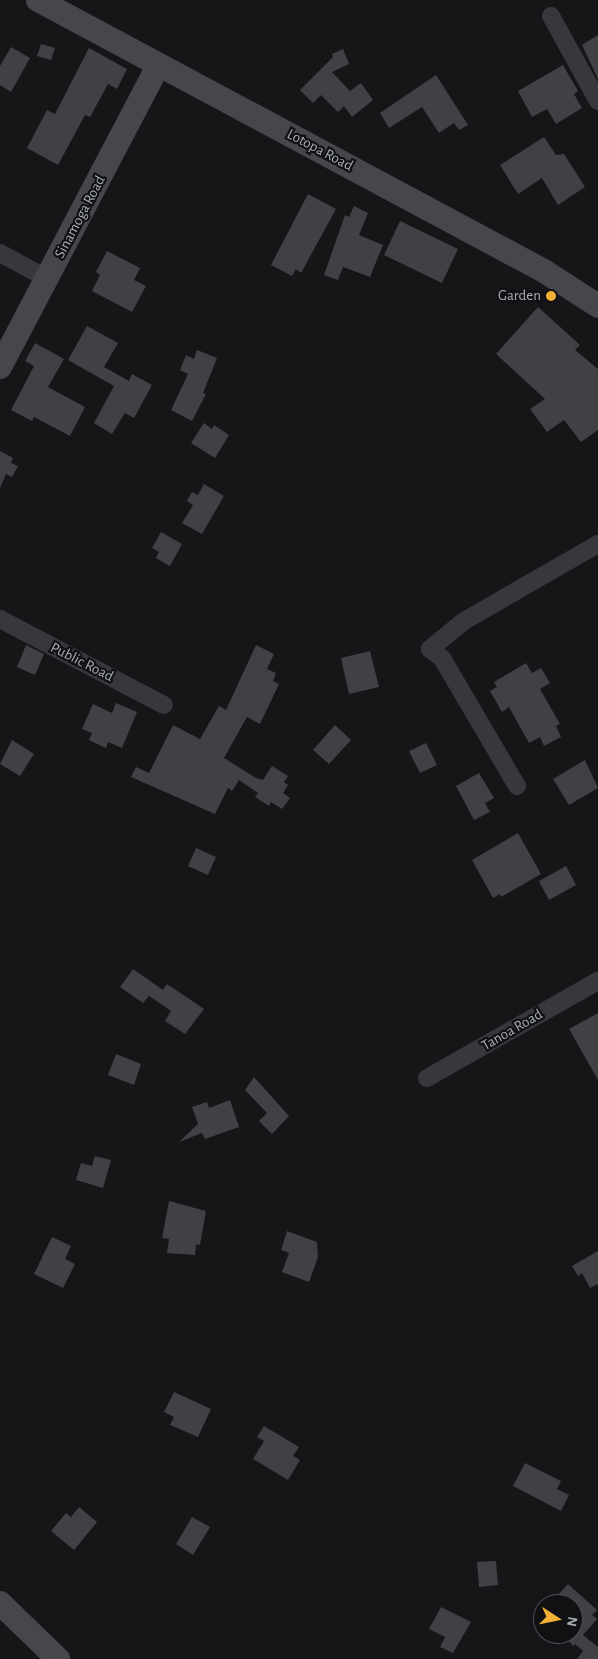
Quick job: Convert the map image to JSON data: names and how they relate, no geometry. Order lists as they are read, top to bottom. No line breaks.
{"streets":{"street":["Lotopa Road","Sinamoga Road","Public Road","Tanoa Road"]},"crossings":[["Lotopa Road","Sinamoga Road"]],"places":["Garden"],"north":"right"}
